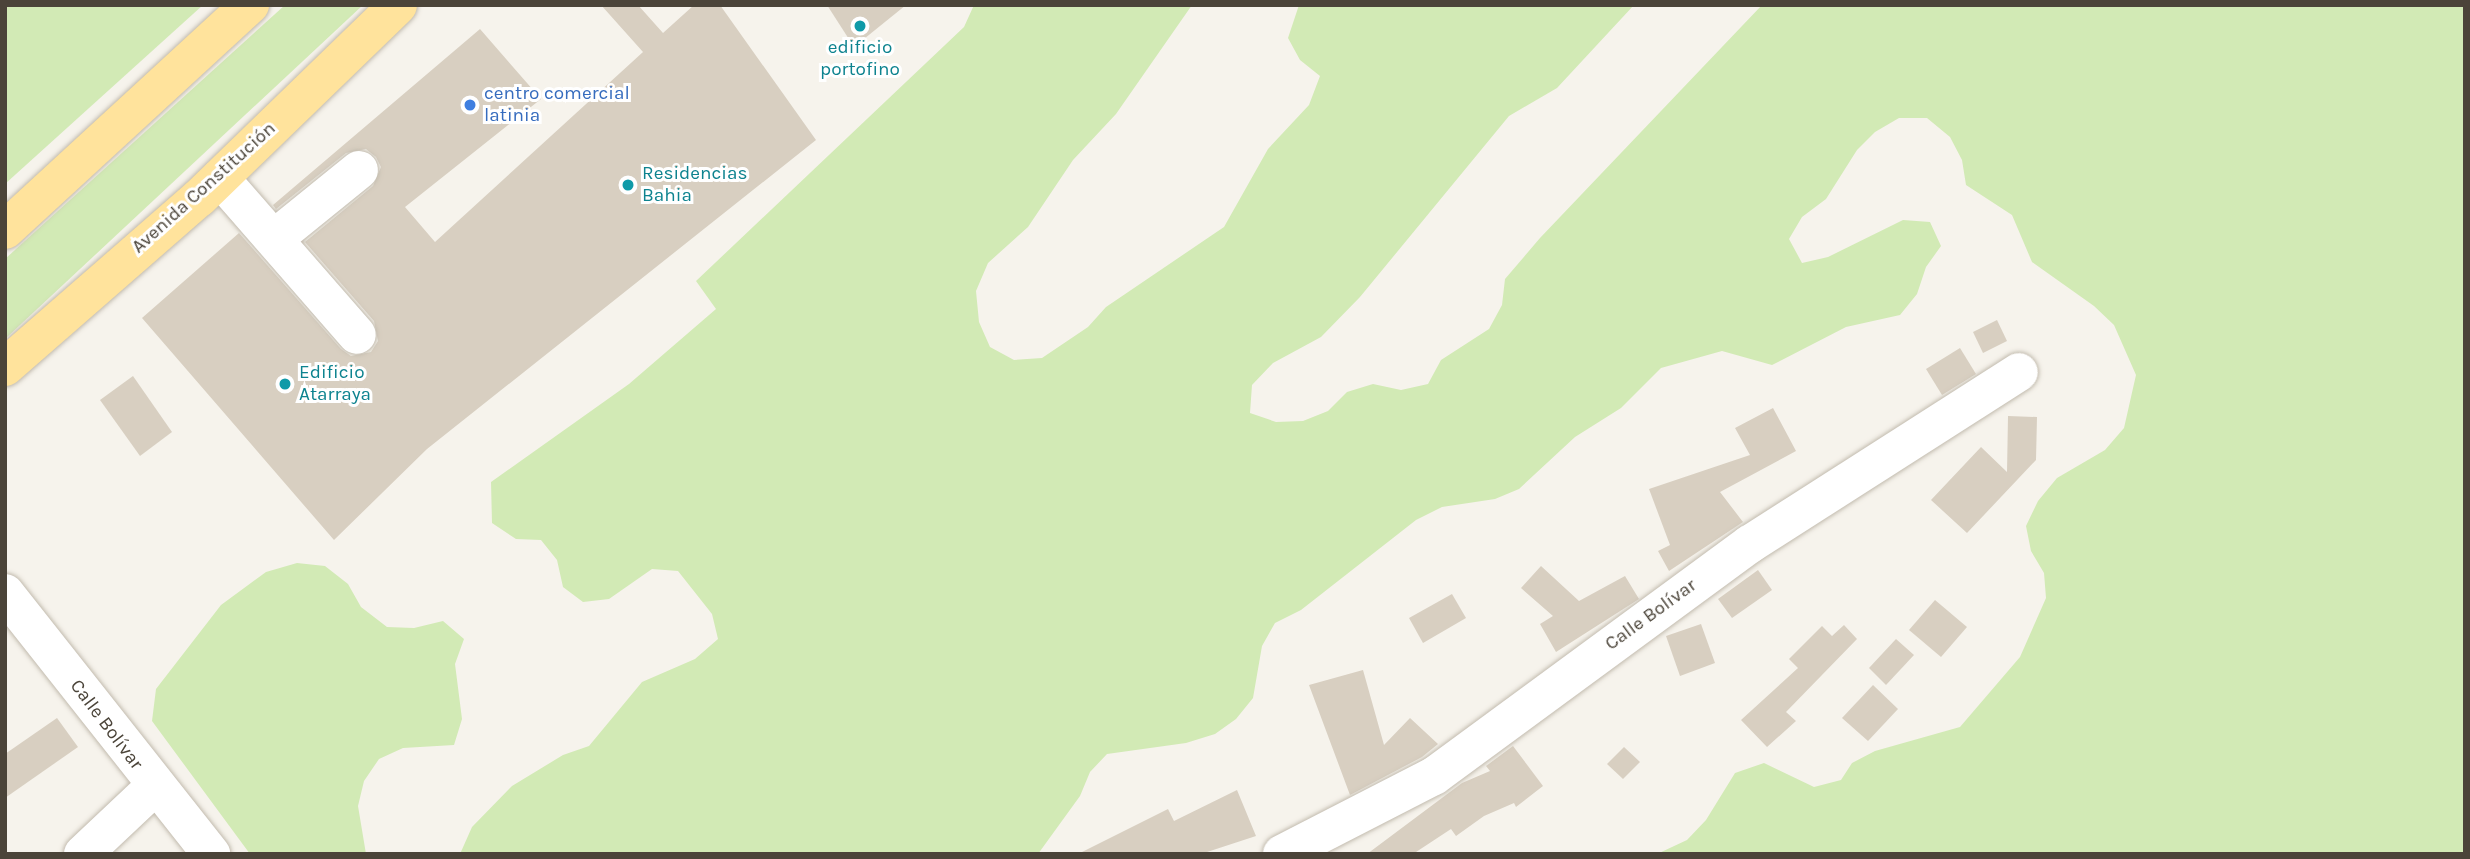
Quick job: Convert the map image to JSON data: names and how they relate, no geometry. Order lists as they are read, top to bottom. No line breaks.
{"streets":{"main road":["Avenida Constitución"],"street":["Calle Bolívar"]},"places":["edificio portofino","centro comercial latinia","Residencias Bahia","Edificio Atarraya"]}
